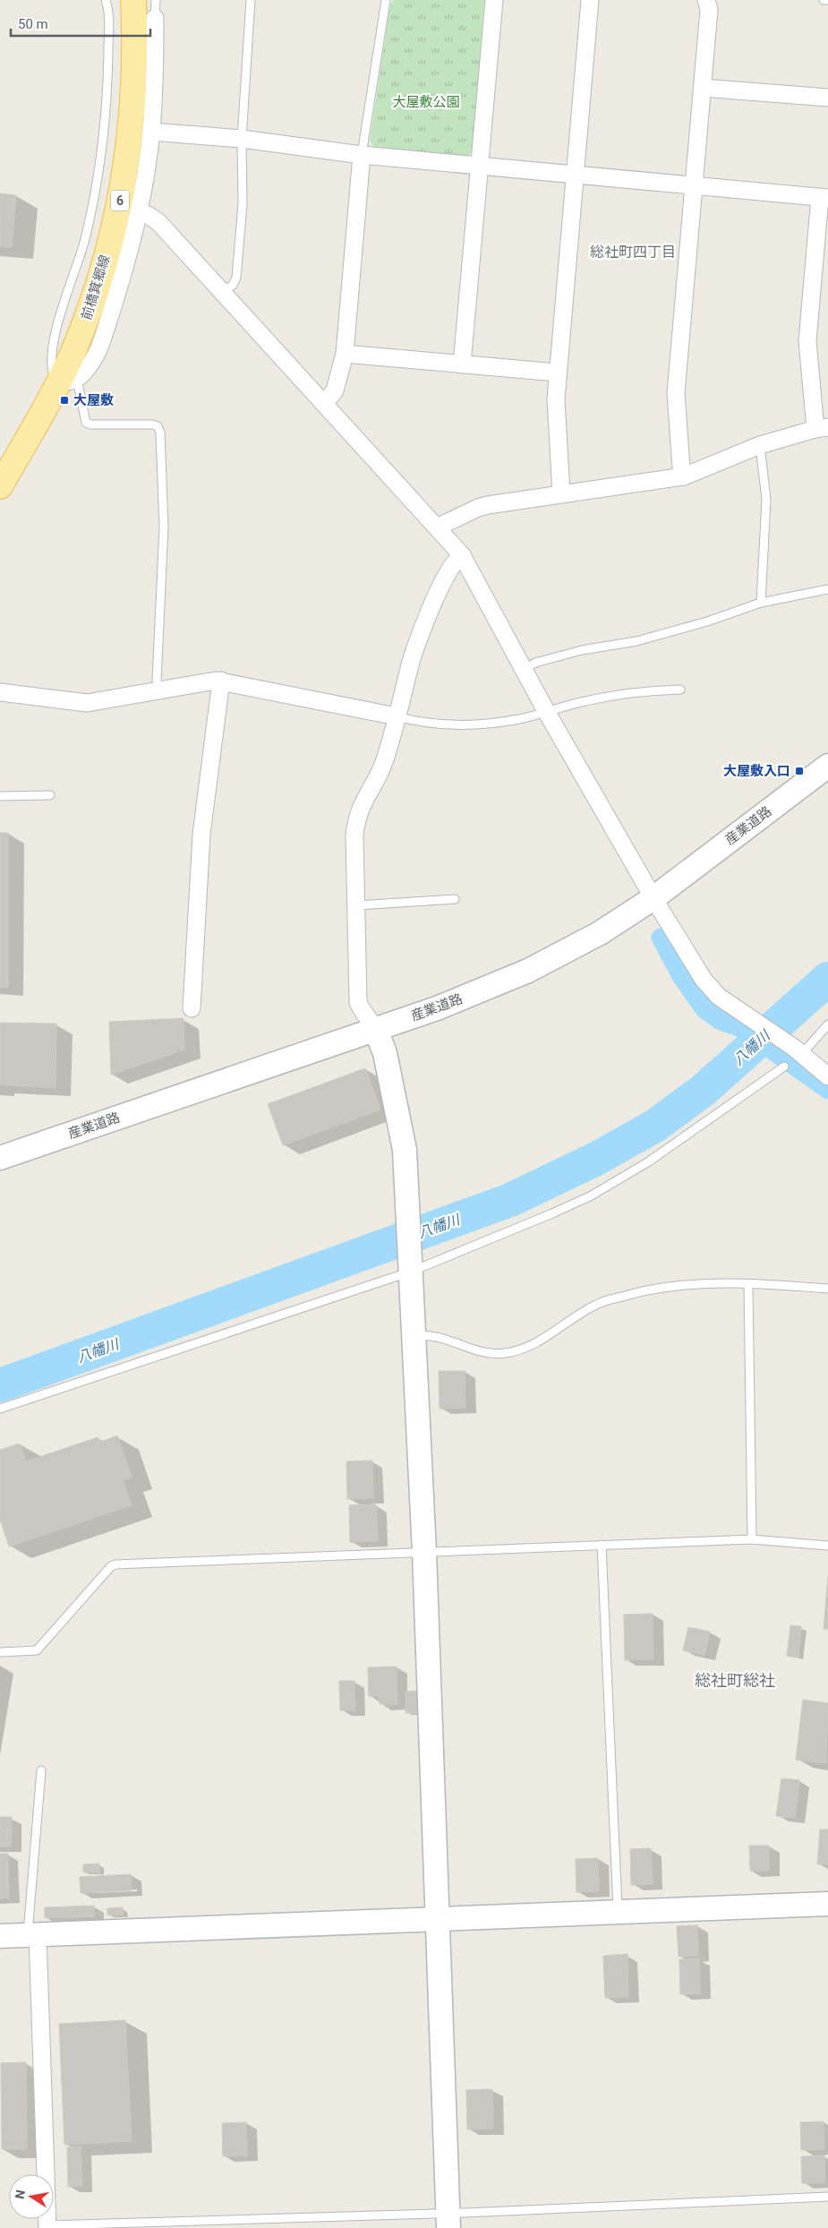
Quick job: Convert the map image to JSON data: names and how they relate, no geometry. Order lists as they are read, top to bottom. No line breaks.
{"streets":{"main road":["6","前橋箕郷線"],"street":["産業道路"]},"districts":["総社町四丁目","総社町総社"],"water":["八幡川"],"parks":["大屋敷公園"],"places":{"transit":["大屋敷","大屋敷入口"]},"scale_bar":"50 m","north":"left"}
